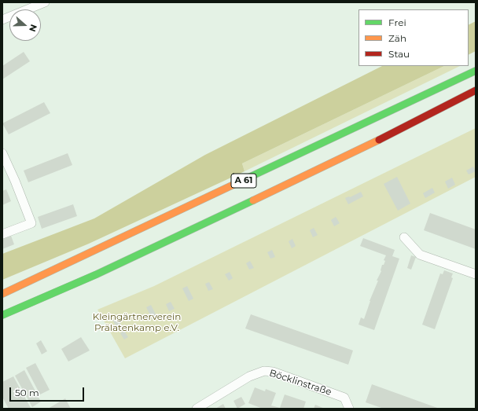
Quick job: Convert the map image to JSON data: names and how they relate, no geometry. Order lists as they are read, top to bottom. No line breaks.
{"streets":{"highway":["A 61"],"street":["Böcklinstraße"]},"parks":["Kleingärtnerverein Prälatenkamp e.V."],"legend":["Frei","Zäh","Stau"],"scale_bar":"50 m","north":"right"}
